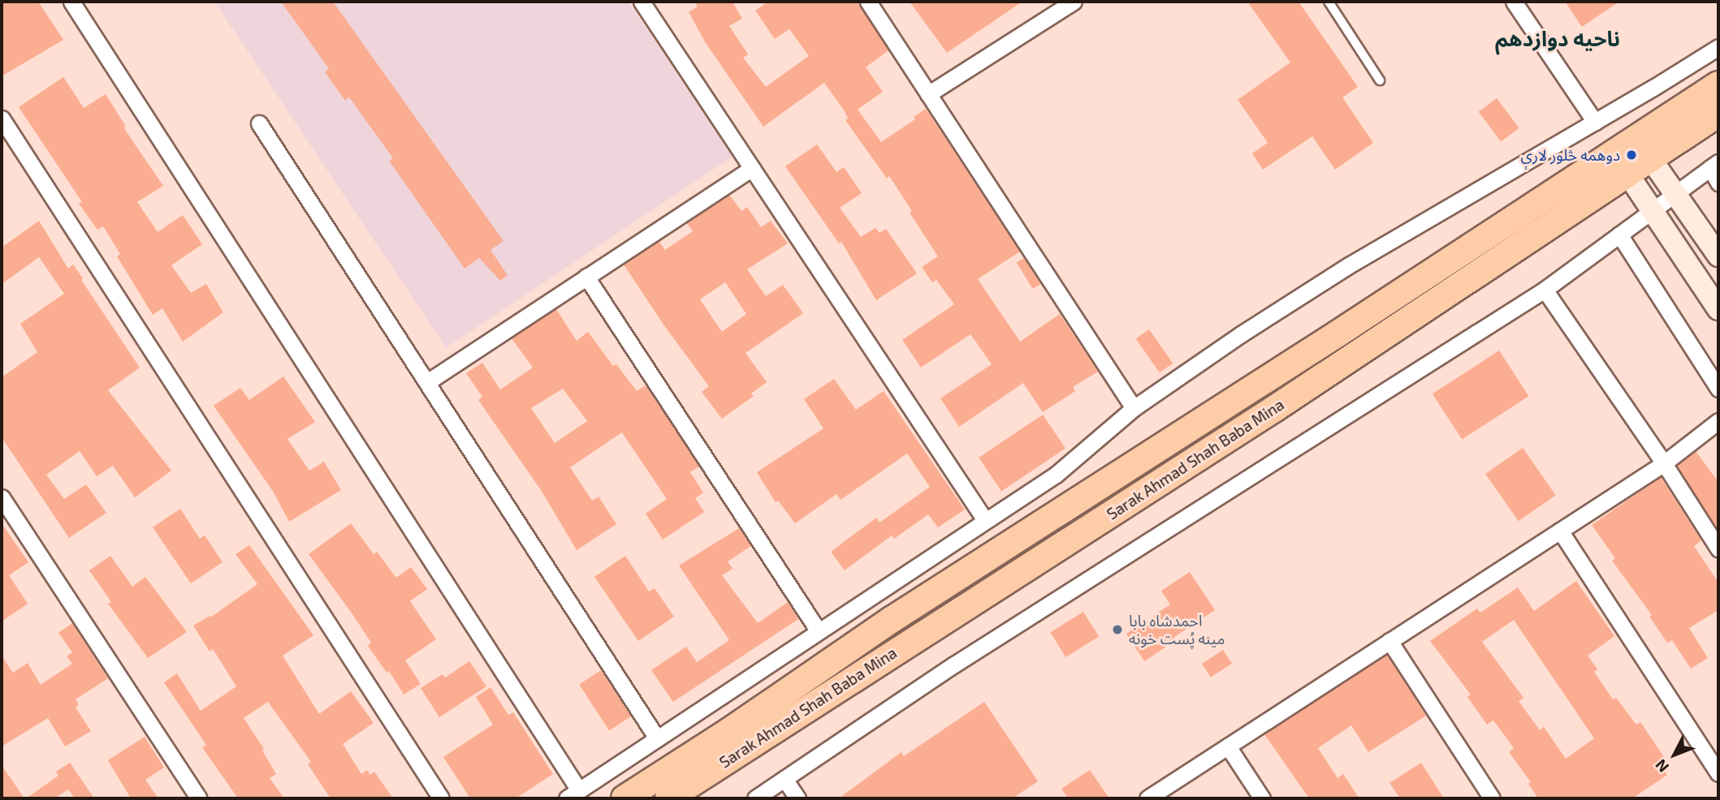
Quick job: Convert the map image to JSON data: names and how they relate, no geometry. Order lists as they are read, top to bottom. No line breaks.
{"streets":{"highway":["Sarak Ahmad Shah Baba Mina"]},"districts":["ناحیه دوازدهم"],"places":["دوهمه څلور لارې","احمدشاه بابا مینه پُست خونه"],"north":"bottom left"}
